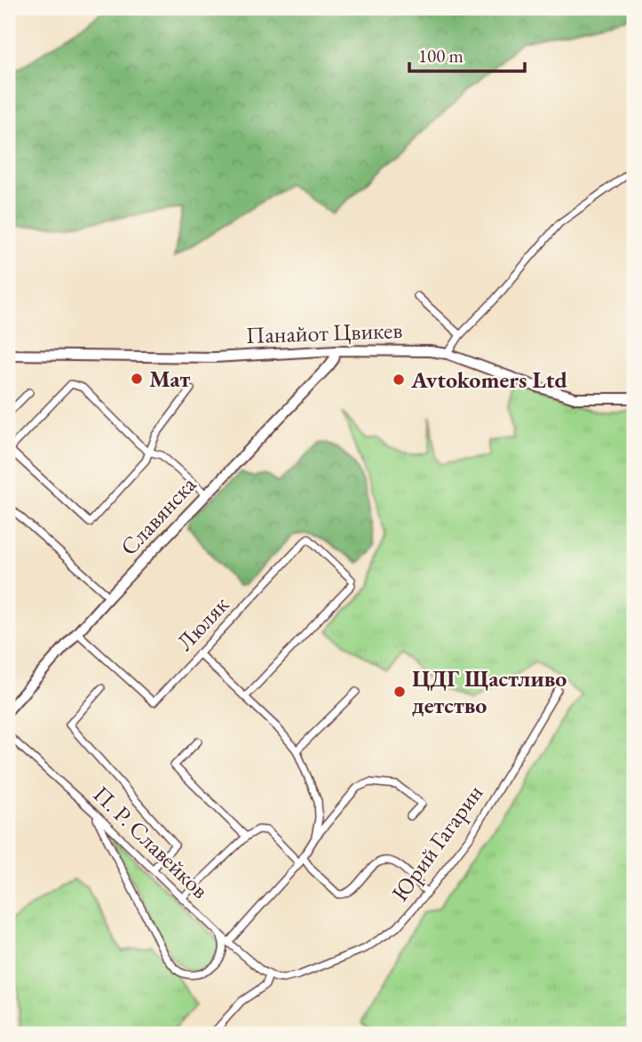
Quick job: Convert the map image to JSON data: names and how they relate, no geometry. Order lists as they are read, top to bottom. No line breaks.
{"streets":{"street":["Панайот Цвикев","Славянска","Люляк","П. Р. Славейков","Юрий Гагарин"]},"crossings":[["Панайот Цвикев","Славянска"],["Славянска","Люляк"],["П. Р. Славейков","Юрий Гагарин"]],"places":["Мат","Avtokomers Ltd","ЦДГ Щастливо детство"],"scale_bar":"100 m"}
